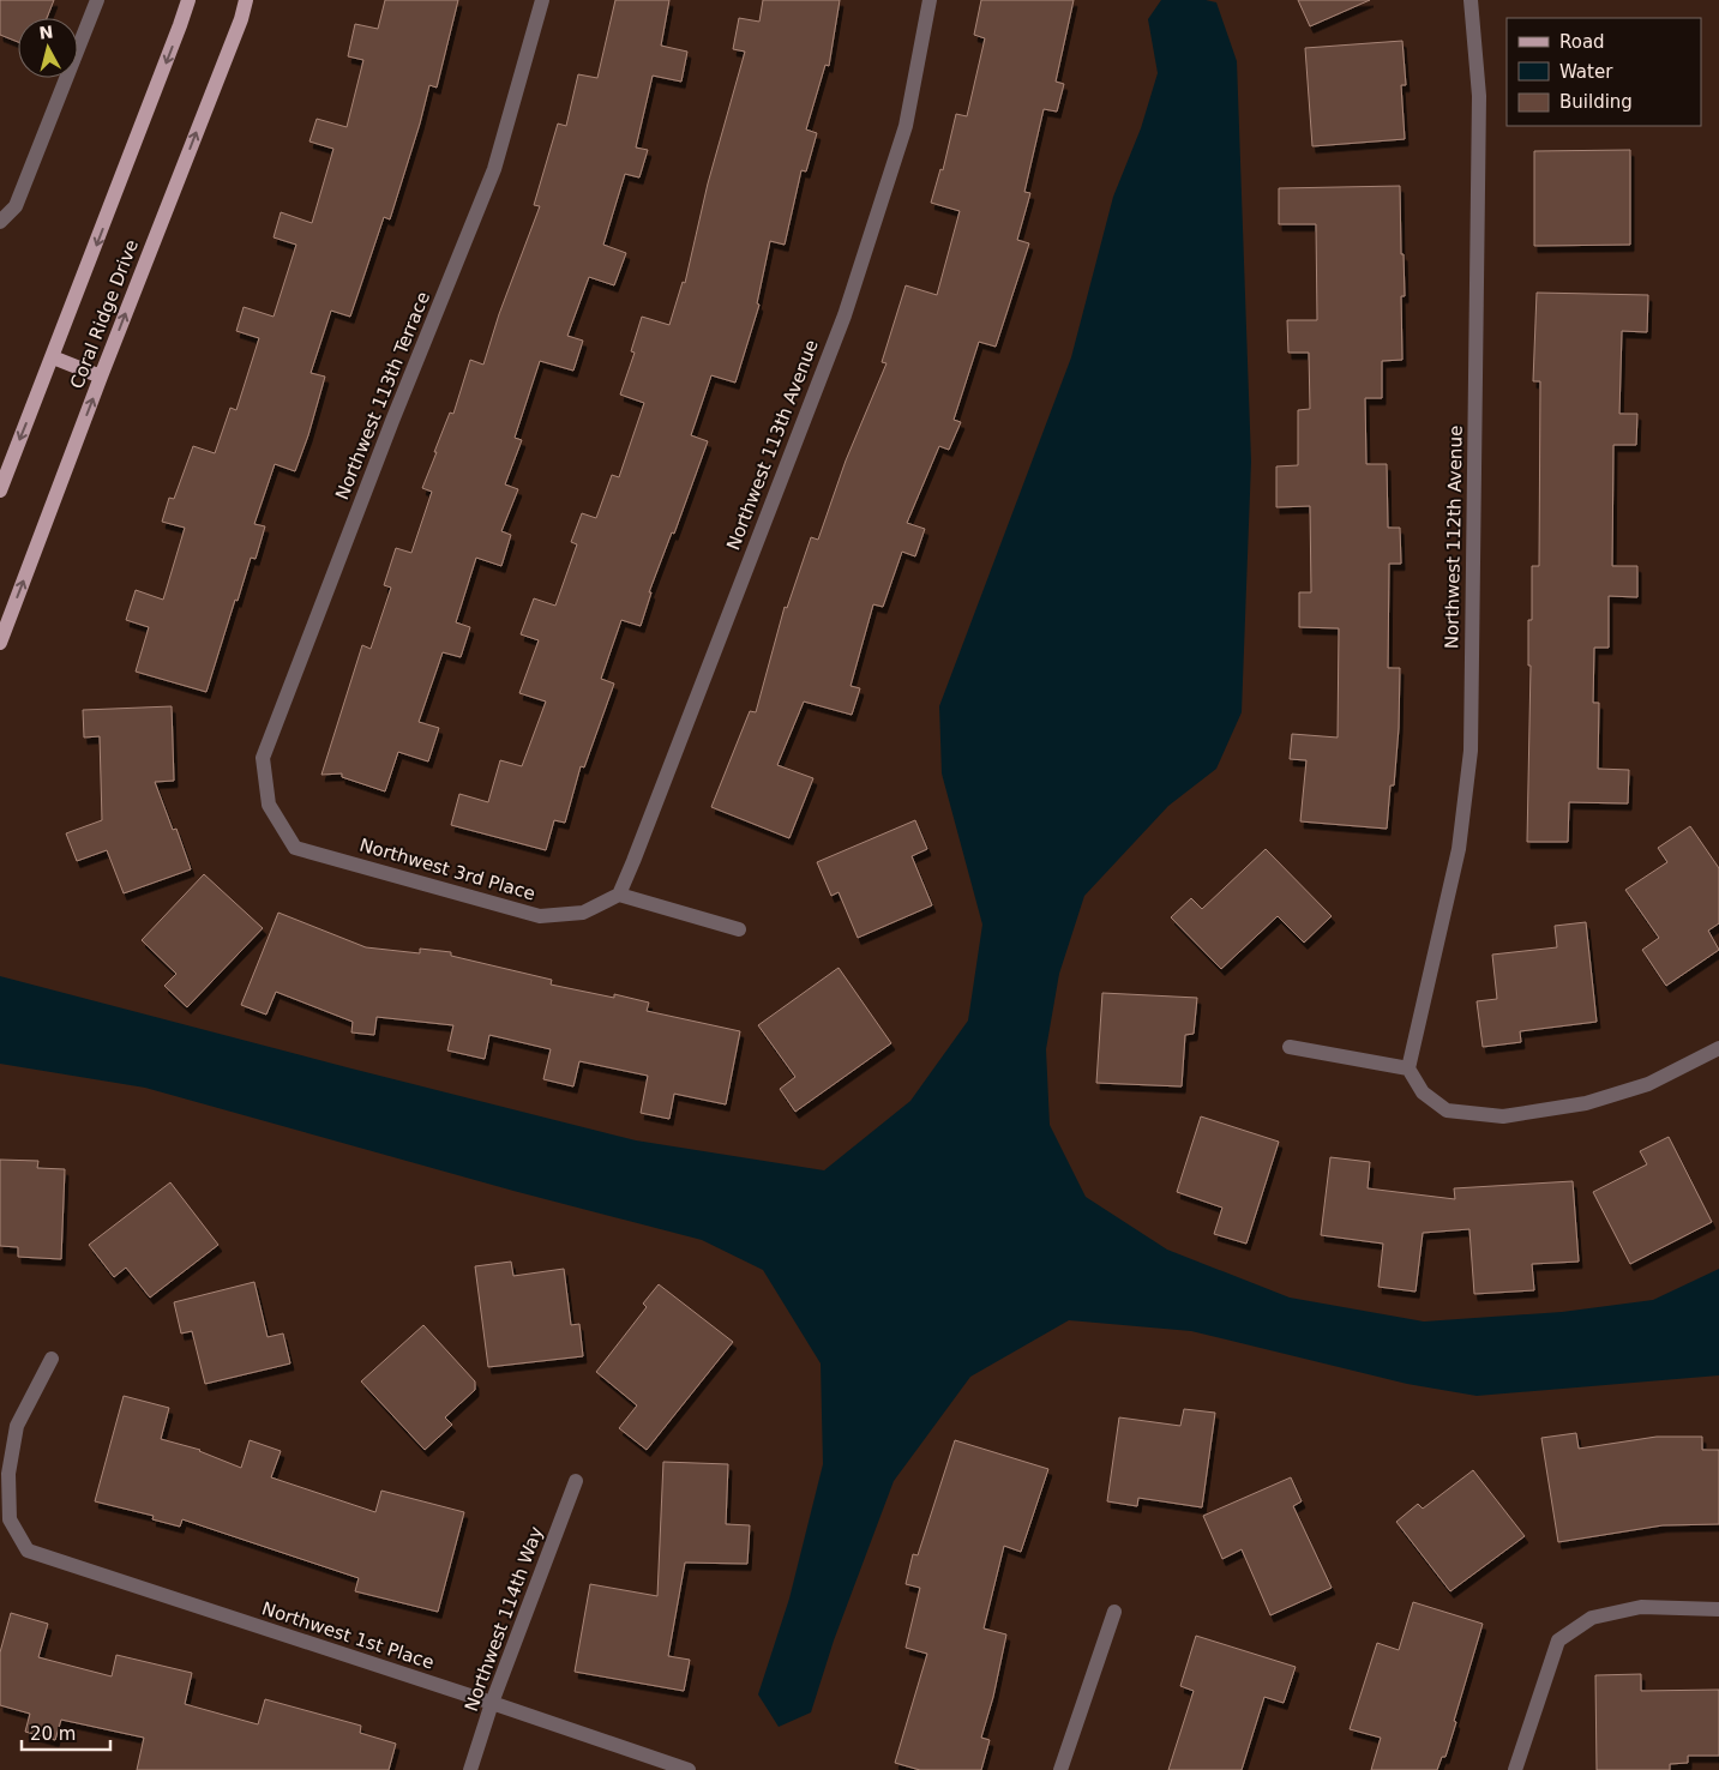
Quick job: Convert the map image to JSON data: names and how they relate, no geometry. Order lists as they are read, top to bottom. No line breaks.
{"streets":{"main road":["Coral Ridge Drive"],"street":["Northwest 113th Terrace","Northwest 113th Avenue","Northwest 112th Avenue","Northwest 3rd Place","Northwest 114th Way","Northwest 1st Place"]},"crossings":[["Northwest 113th Terrace","Northwest 3rd Place"],["Northwest 113th Avenue","Northwest 3rd Place"],["Northwest 114th Way","Northwest 1st Place"]],"legend":["Road","Water","Building"],"scale_bar":"20 m","north":"top"}
